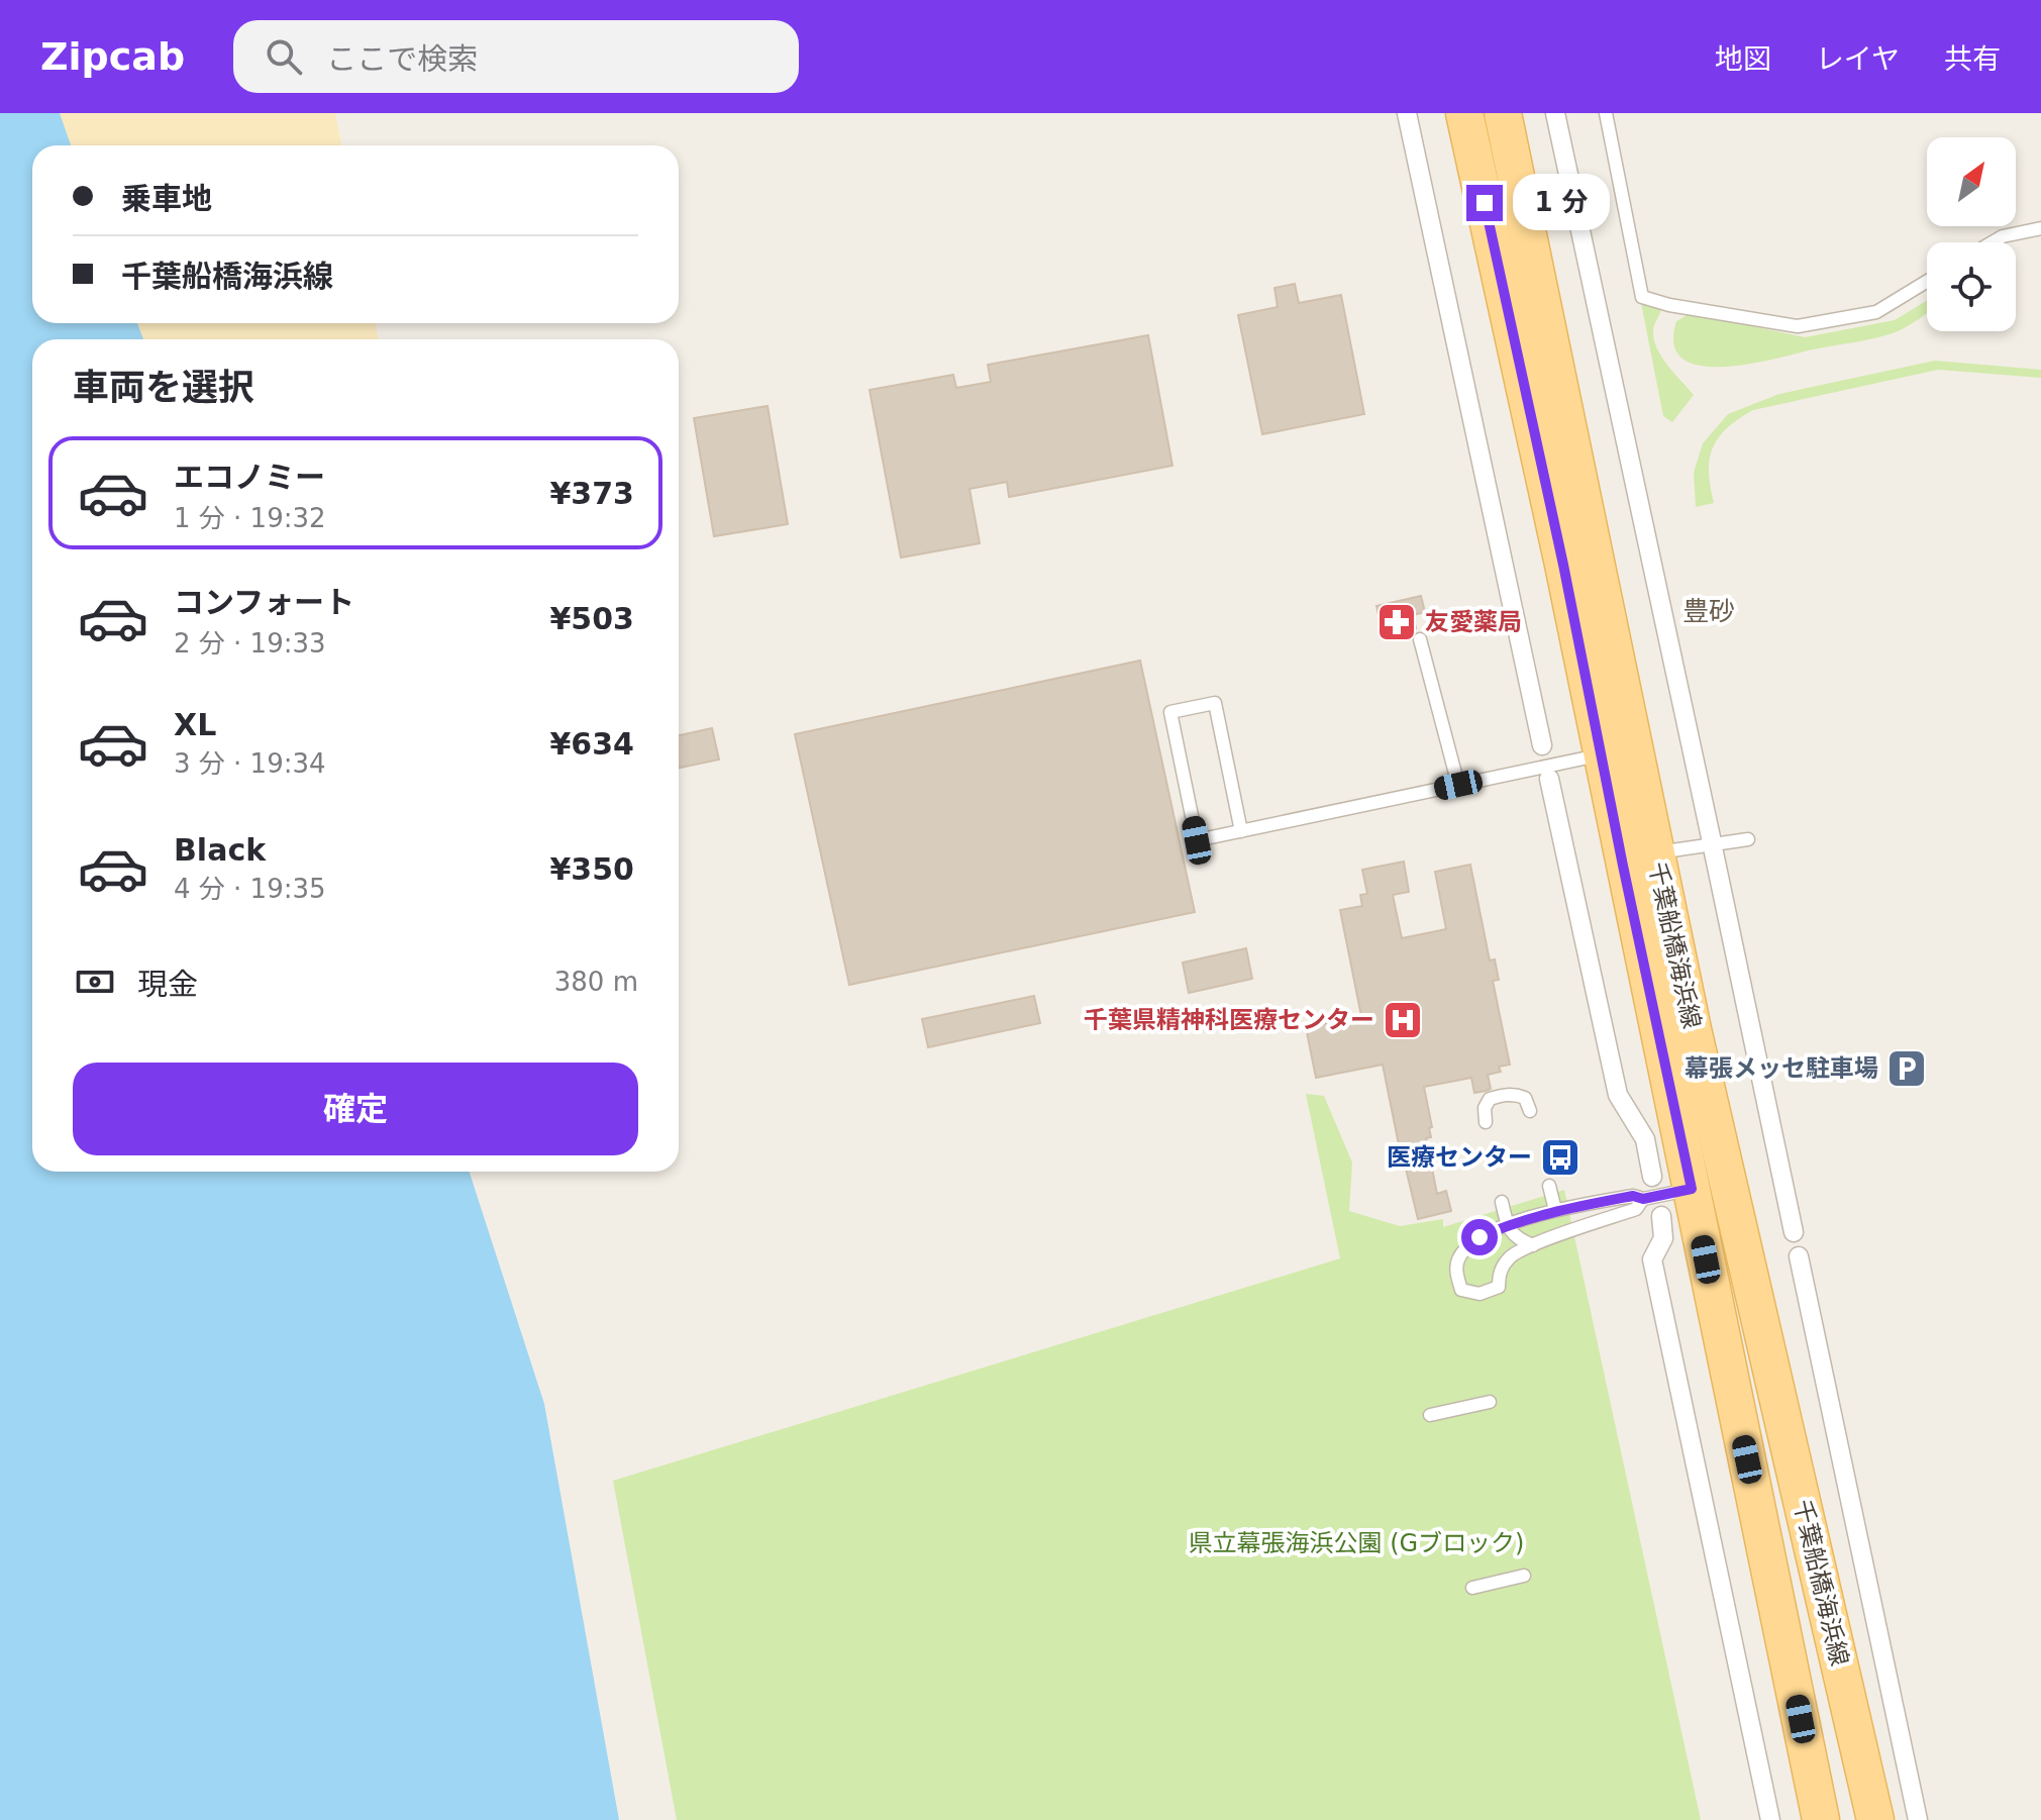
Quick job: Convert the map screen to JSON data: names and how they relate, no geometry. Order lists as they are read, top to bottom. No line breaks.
{"streets":{"main road":["千葉船橋海浜線"]},"districts":["豊砂"],"parks":["県立幕張海浜公園 (Gブロック)"],"places":{"pharmacy":["友愛薬局"],"hospital":["千葉県精神科医療センター"],"parking":["幕張メッセ駐車場"],"bus stop":["医療センター"]},"north":"top right","page":{"header":"Zipcab","search":"ここで検索","nav":["地図","レイヤ","共有"],"banner":["乗車地","千葉船橋海浜線"],"bubble":"1 分","heading":"車両を選択","list":[{"name":"エコノミー","note":"1 分 · 19:32","value":"¥373"},{"name":"コンフォート","note":"2 分 · 19:33","value":"¥503"},{"name":"XL","note":"3 分 · 19:34","value":"¥634"},{"name":"Black","note":"4 分 · 19:35","value":"¥350"}],"pay":["現金","380 m"],"buttons":"確定"}}
